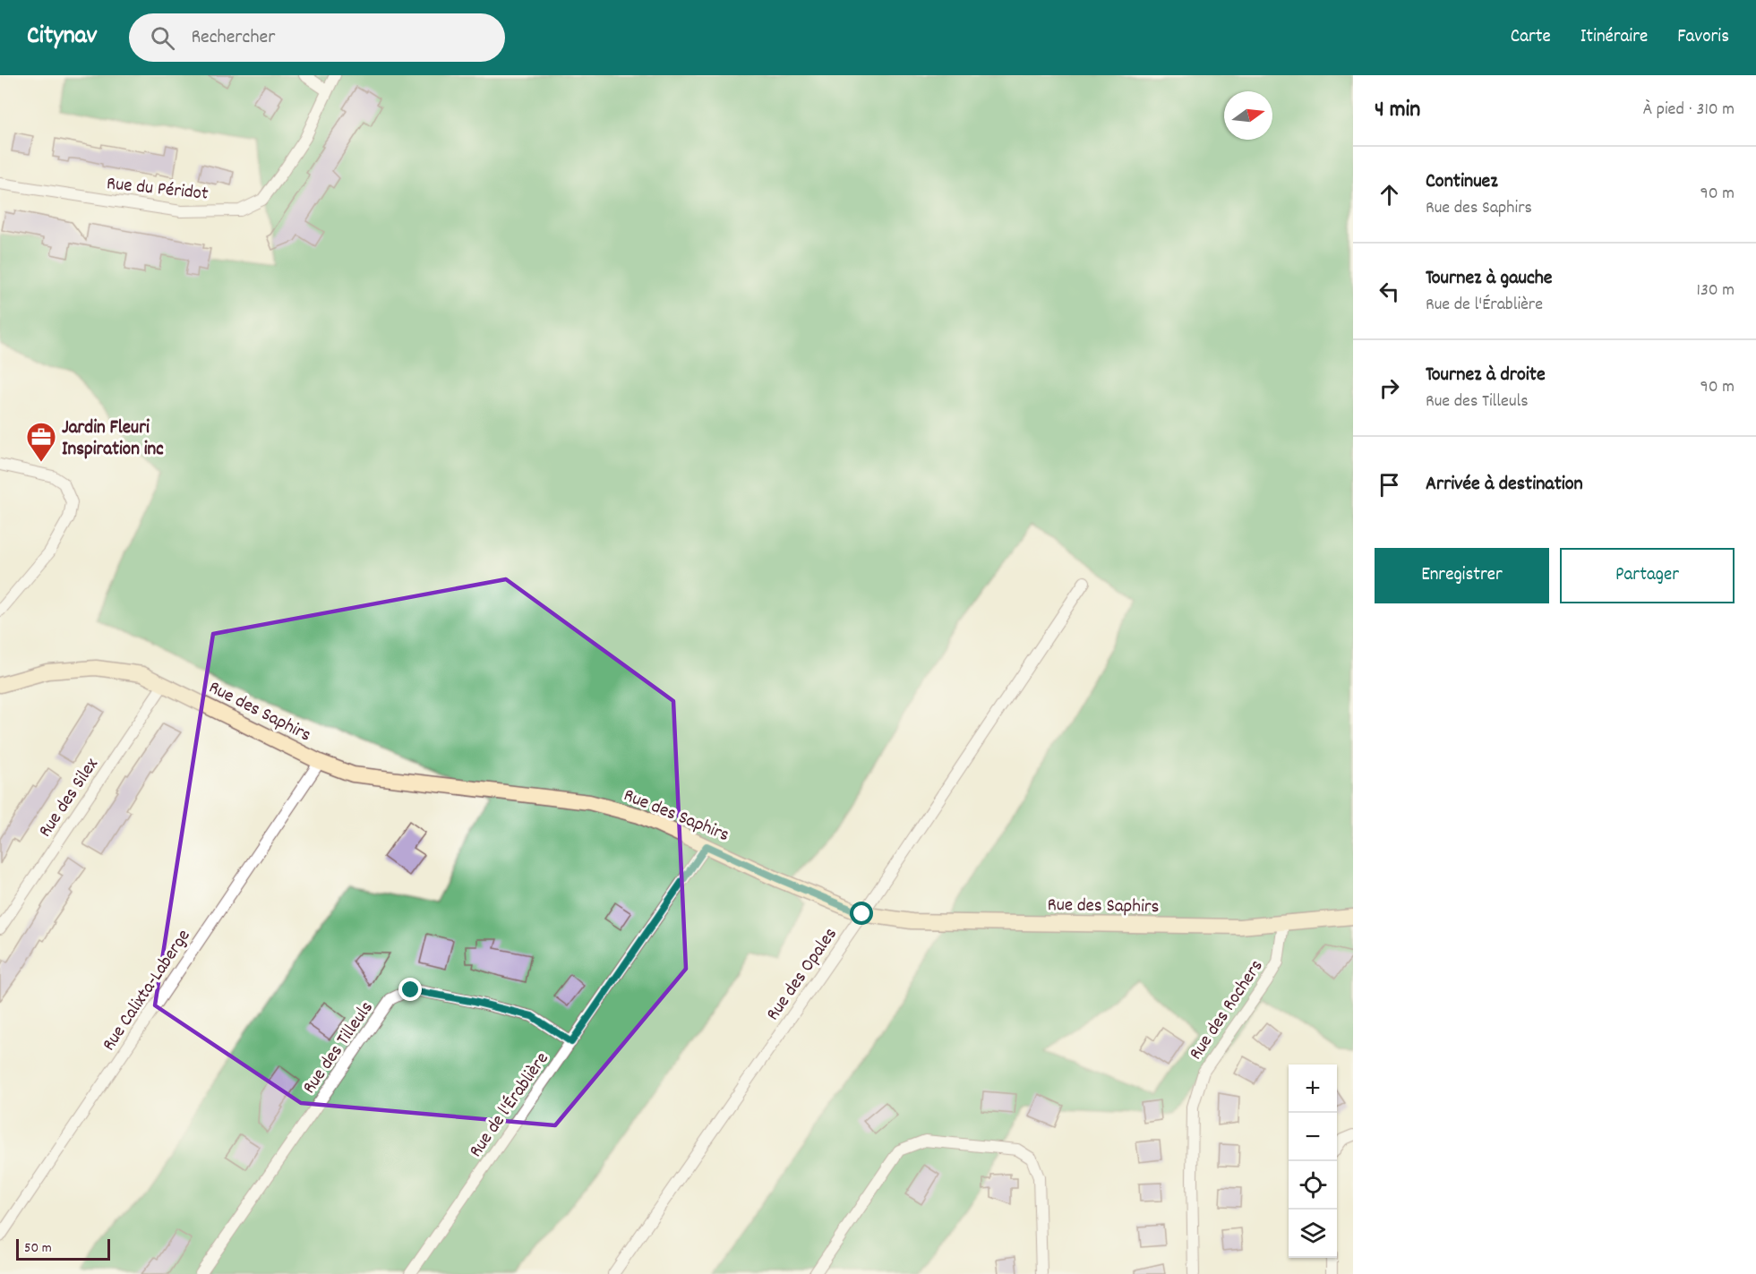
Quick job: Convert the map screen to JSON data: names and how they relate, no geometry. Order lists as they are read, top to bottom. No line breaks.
{"streets":{"street":["Rue du Péridot","Rue des Saphirs","Rue des Silex","Rue des Opales","Rue Calixta-Laberge","Rue des Rochers","Rue des Tilleuls","Rue de l'Érablière"]},"crossings":[["Rue des Saphirs","Rue des Silex"],["Rue des Saphirs","Rue des Opales"],["Rue des Saphirs","Rue Calixta-Laberge"],["Rue des Saphirs","Rue des Rochers"],["Rue des Saphirs","Rue de l'Érablière"],["Rue des Tilleuls","Rue de l'Érablière"]],"places":{"office":["Jardin Fleuri Inspiration inc"]},"scale_bar":"50 m","north":"right","page":{"header":"Citynav","search":"Rechercher","nav":["Carte","Itinéraire","Favoris"],"heading":["4 min","À pied · 310 m"],"list":[["Continuez","Rue des Saphirs","90 m"],["Tournez à gauche","Rue de l'Érablière","130 m"],["Tournez à droite","Rue des Tilleuls","90 m"],"Arrivée à destination"],"buttons":["Enregistrer","Partager"],"map_buttons":["+","−"],"scale":"50 m"}}
